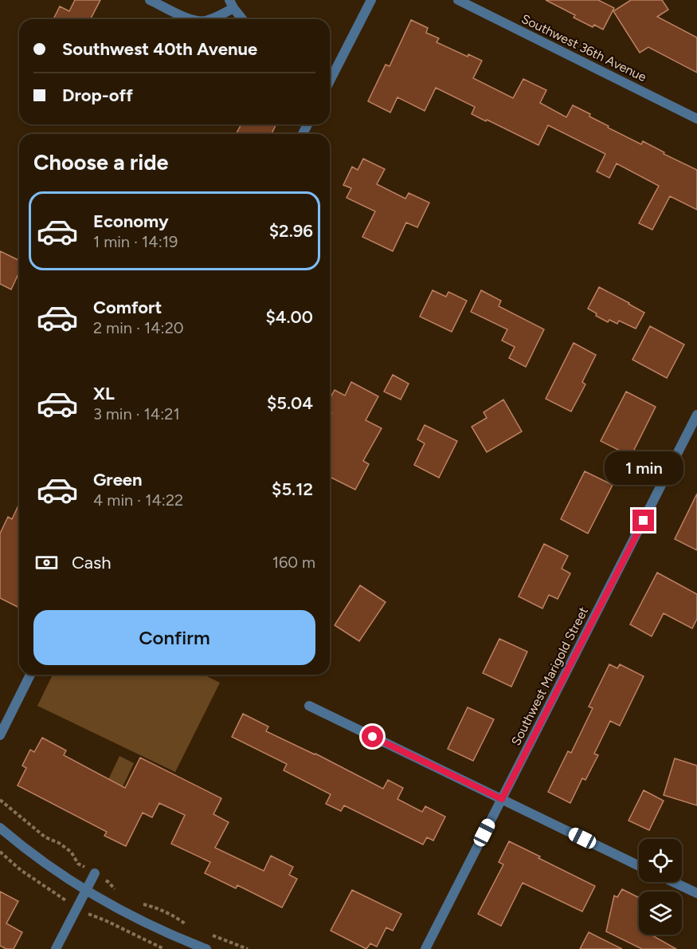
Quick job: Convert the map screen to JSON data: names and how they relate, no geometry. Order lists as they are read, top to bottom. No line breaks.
{"streets":{"street":["Southwest 36th Avenue","Southwest Marigold Street"]},"page":{"banner":["Southwest 40th Avenue","Drop-off"],"heading":"Choose a ride","list":[{"name":"Economy","note":"1 min · 14:19","value":"$2.96"},{"name":"Comfort","note":"2 min · 14:20","value":"$4.00"},{"name":"XL","note":"3 min · 14:21","value":"$5.04"},{"name":"Green","note":"4 min · 14:22","value":"$5.12"}],"bubble":"1 min","pay":["Cash","160 m"],"buttons":"Confirm"}}
